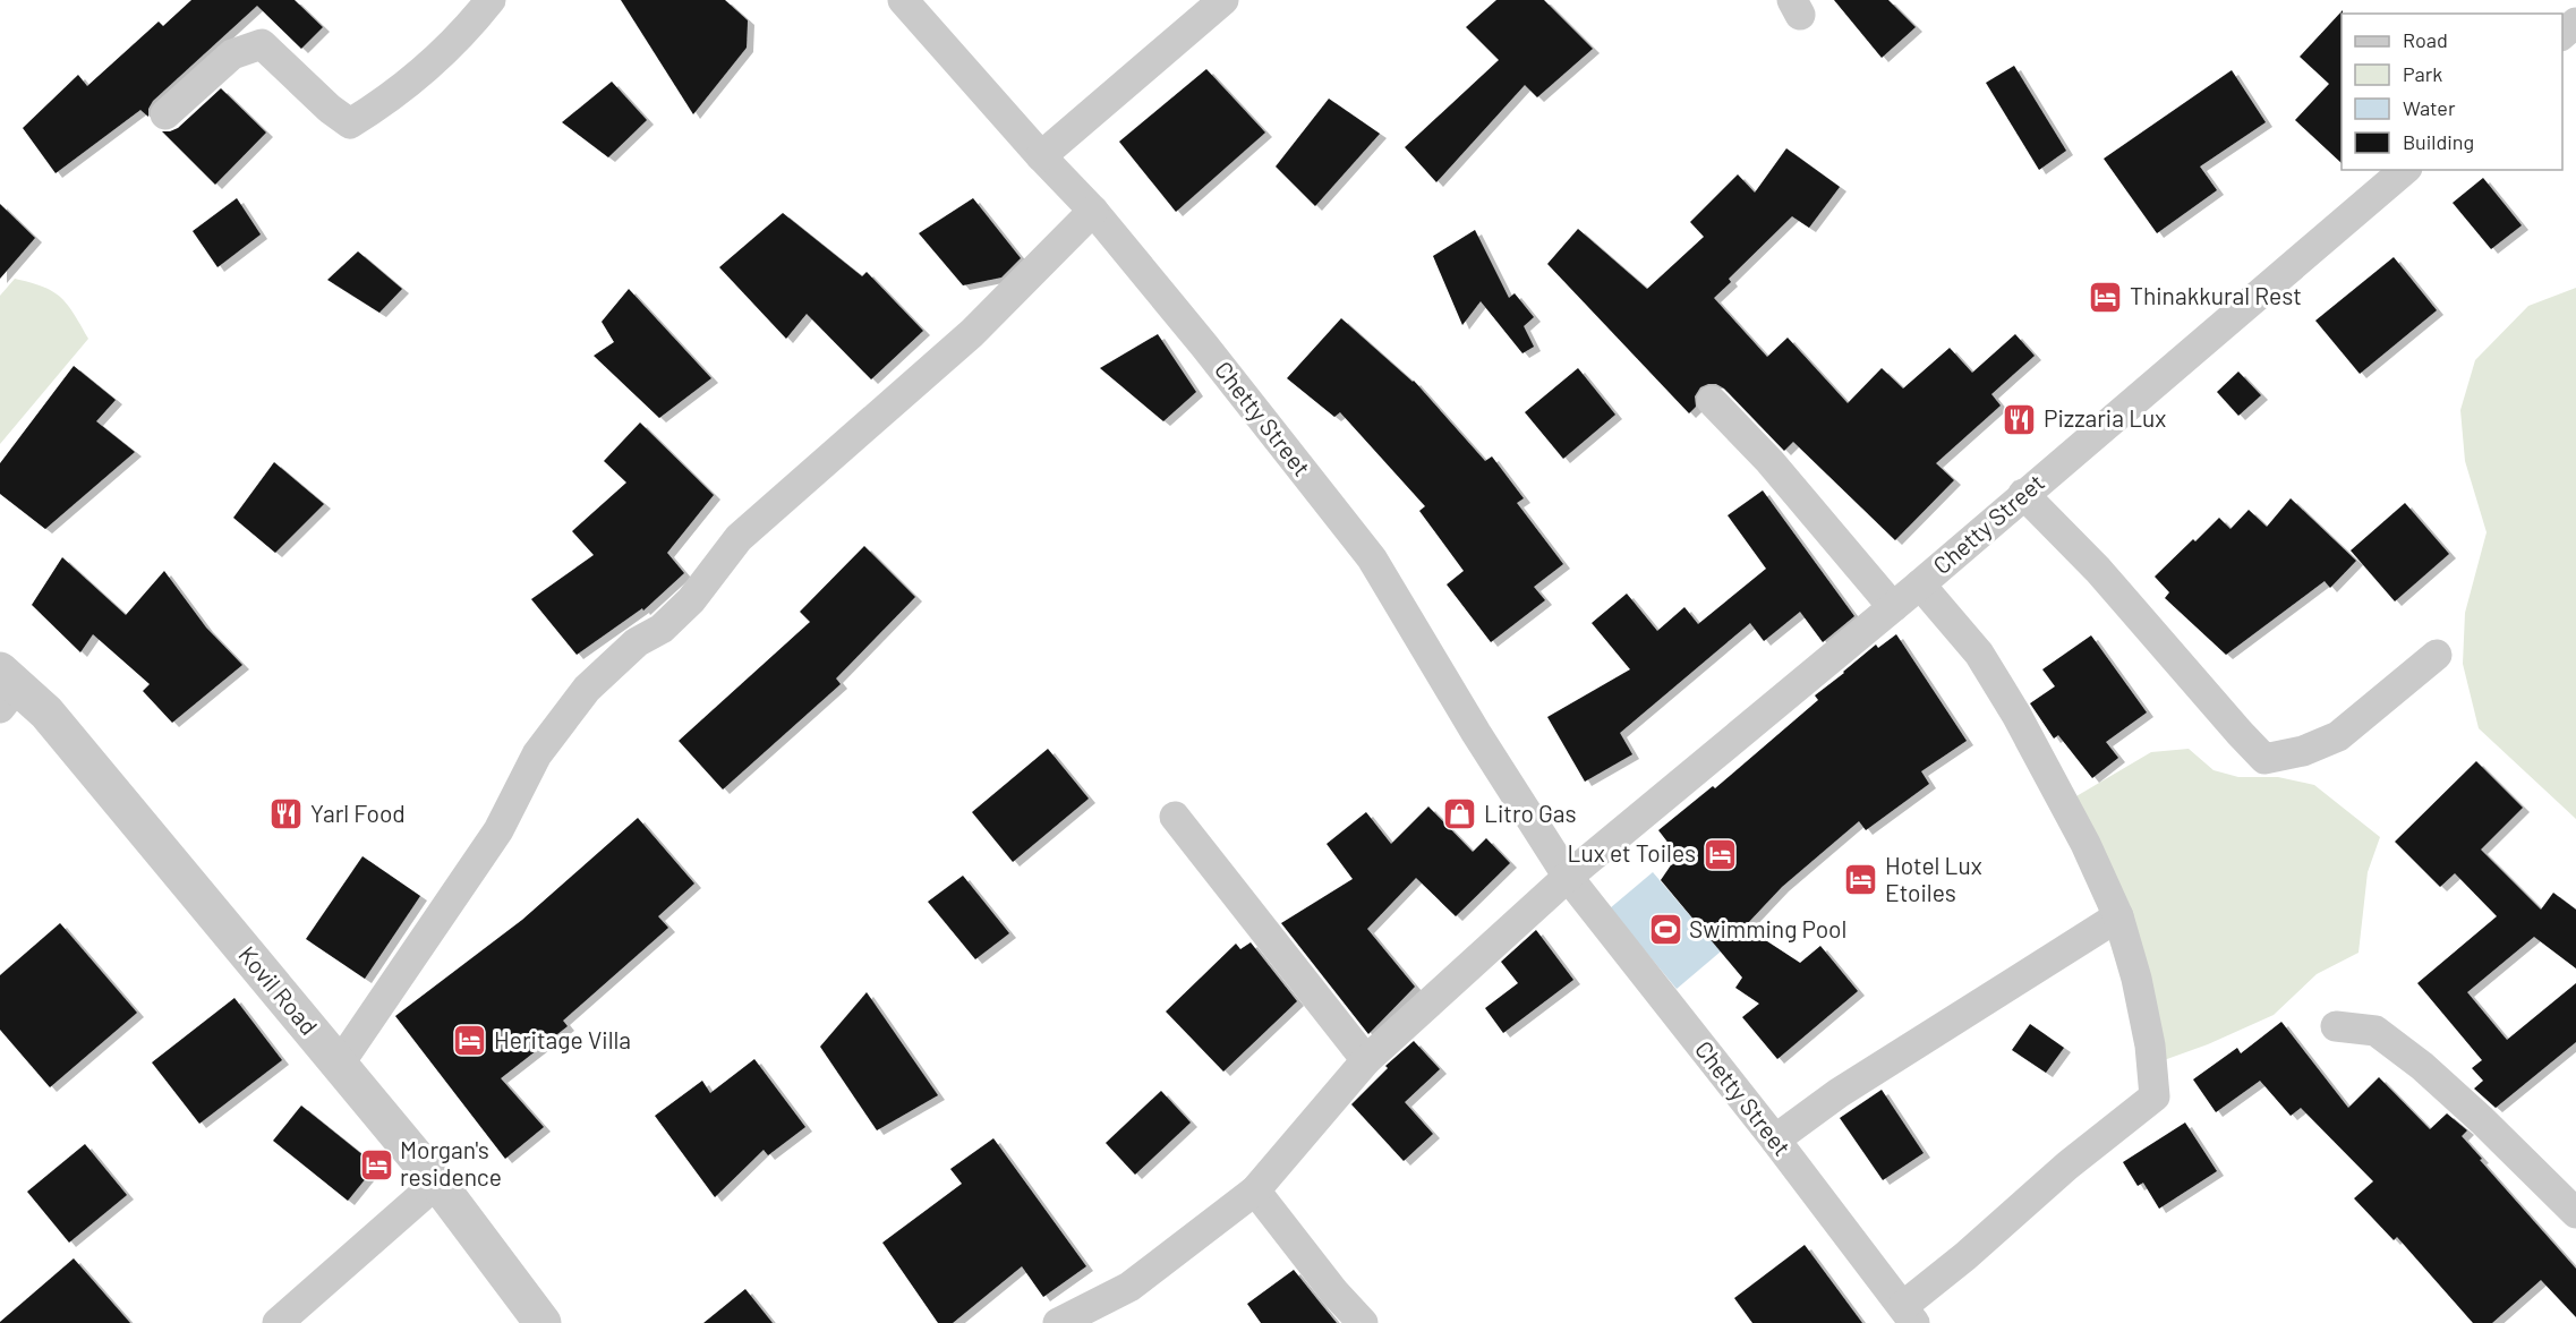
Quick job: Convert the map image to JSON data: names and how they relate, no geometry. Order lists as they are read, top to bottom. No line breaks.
{"streets":{"street":["Chetty Street","Kovil Road"]},"places":{"hotel":["Thinakkural Rest","Lux et Toiles","Hotel Lux Etoiles","Heritage Villa","Morgan's residence"],"restaurant":["Pizzaria Lux","Yarl Food"],"shop":["Litro Gas"],"sports":["Swimming Pool"]},"legend":["Road","Park","Water","Building"]}
